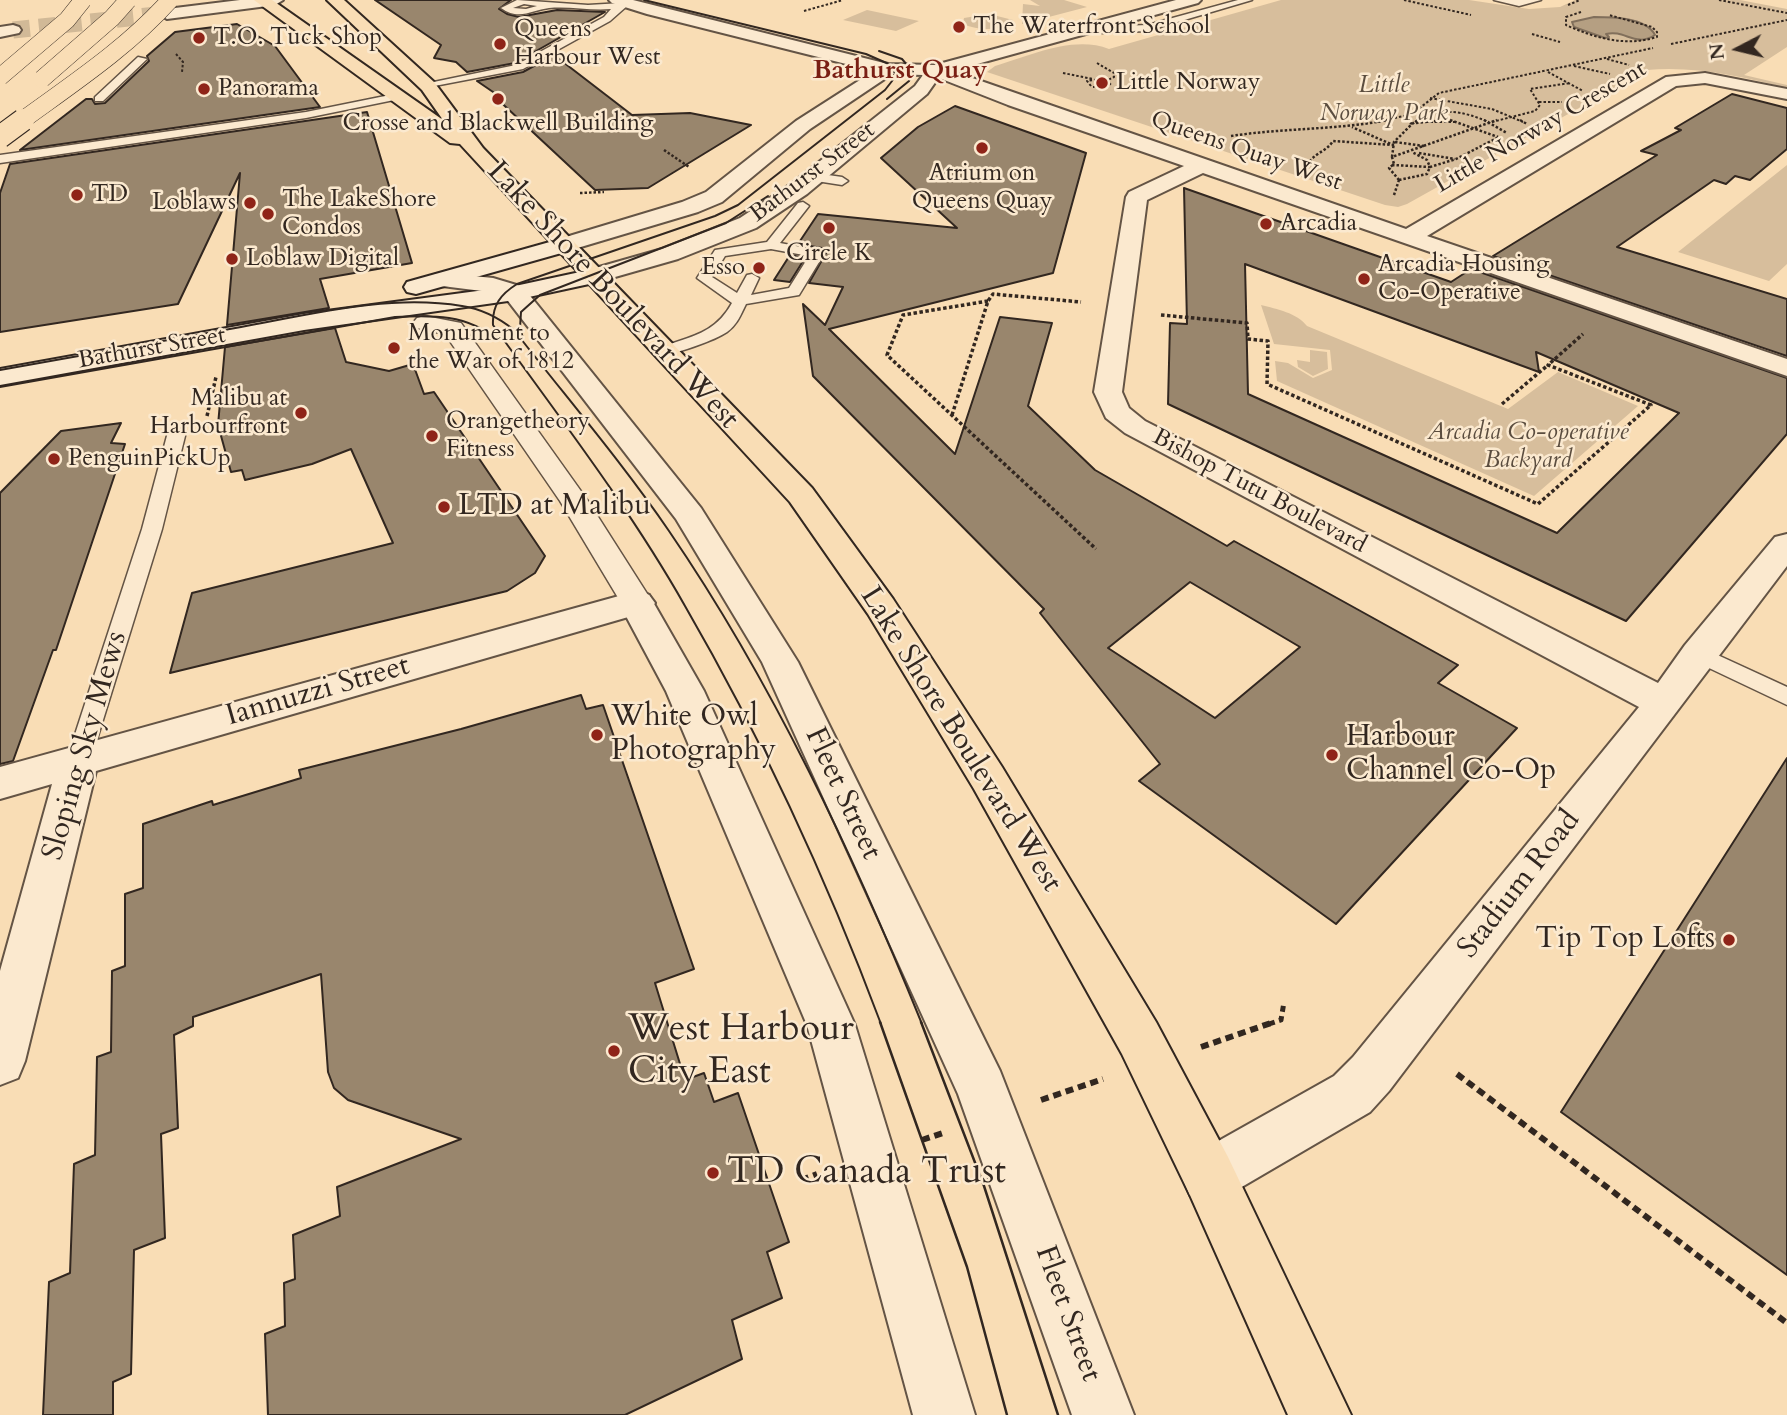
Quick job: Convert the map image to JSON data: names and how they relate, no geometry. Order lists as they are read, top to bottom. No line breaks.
{"streets":{"highway":["Lake Shore Boulevard West"],"street":["Little Norway Crescent","Queens Quay West","Bathurst Street","Bishop Tutu Boulevard","Iannuzzi Street","Sloping Sky Mews","Fleet Street","Stadium Road"]},"crossings":[["Little Norway Crescent","Queens Quay West"],["Queens Quay West","Bathurst Street"],["Queens Quay West","Bishop Tutu Boulevard"],["Bathurst Street","Lake Shore Boulevard West"],["Bathurst Street","Fleet Street"],["Lake Shore Boulevard West","Stadium Road"],["Bishop Tutu Boulevard","Stadium Road"],["Iannuzzi Street","Sloping Sky Mews"]],"districts":["Bathurst Quay"],"parks":["Little Norway Park","Arcadia Co-operative Backyard"],"places":["The Waterfront School","T.O. Tuck Shop","Queens Harbour West","Little Norway","Panorama","Crosse and Blackwell Building","Atrium on Queens Quay","TD","Loblaws","The LakeShore Condos","Arcadia","Circle K","Loblaw Digital","Esso","Arcadia Housing Co-Operative","Monument to the War of 1812","Malibu at Harbourfront","Orangetheory Fitness","PenguinPickUp","LTD at Malibu","White Owl Photography","Harbour Channel Co-Op","Tip Top Lofts","West Harbour City East","TD Canada Trust"],"north":"left"}
